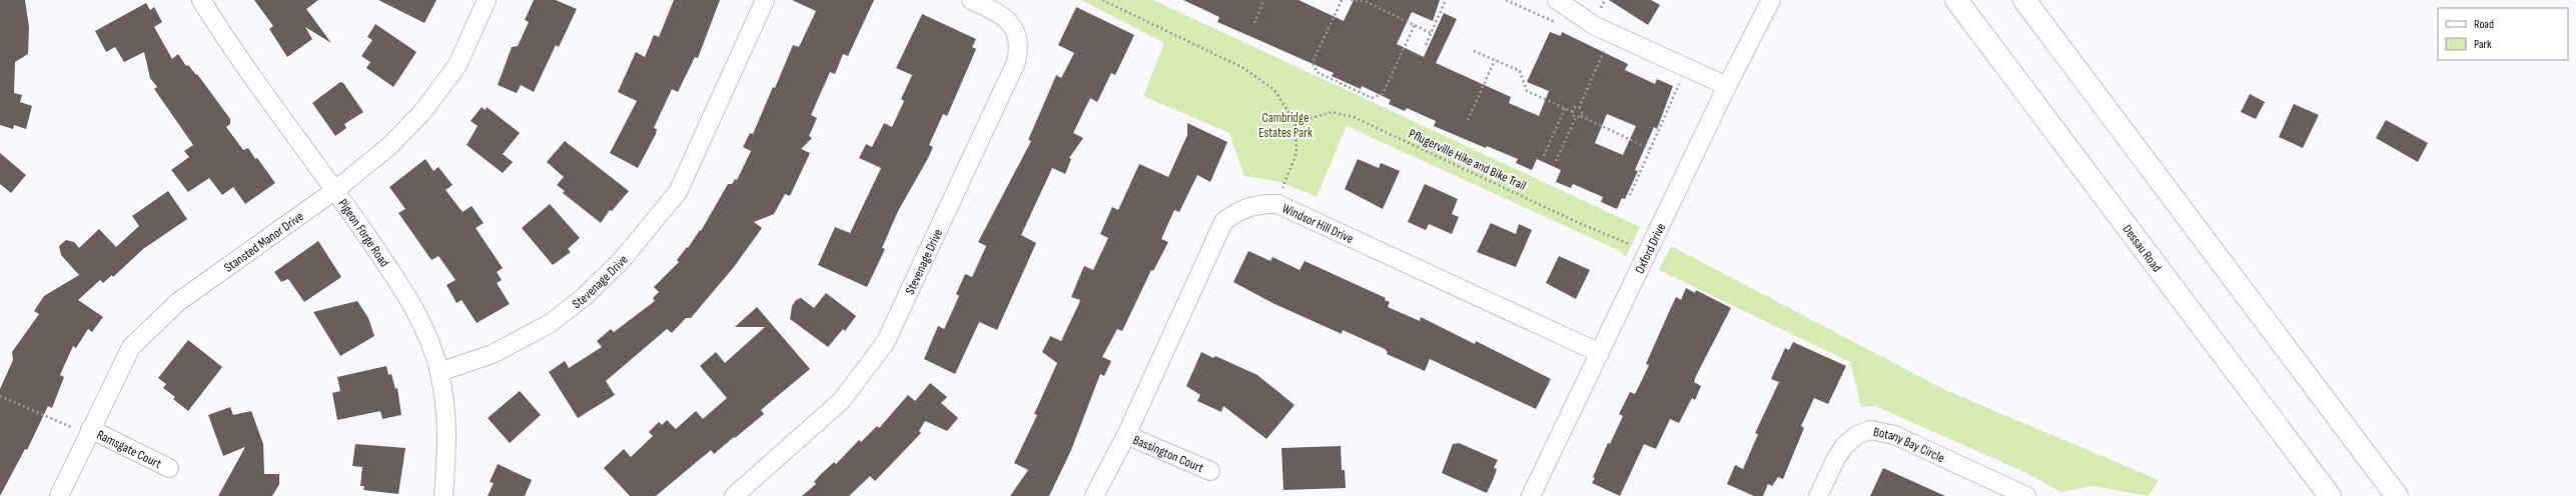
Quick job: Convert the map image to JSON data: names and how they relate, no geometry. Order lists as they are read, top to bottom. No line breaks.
{"streets":{"main road":["Dessau Road"],"street":["Windsor Hill Drive","Pigeon Forge Road","Stansted Manor Drive","Oxford Drive","Stevenage Drive","Botany Bay Circle","Ramsgate Court","Bassington Court"],"path":["Pflugerville Hike and Bike Trail"]},"crossings":[["Windsor Hill Drive","Oxford Drive"],["Windsor Hill Drive","Bassington Court"],["Pigeon Forge Road","Stansted Manor Drive"],["Pigeon Forge Road","Stevenage Drive"],["Stansted Manor Drive","Ramsgate Court"]],"parks":["Cambridge Estates Park"],"legend":["Road","Park"]}
